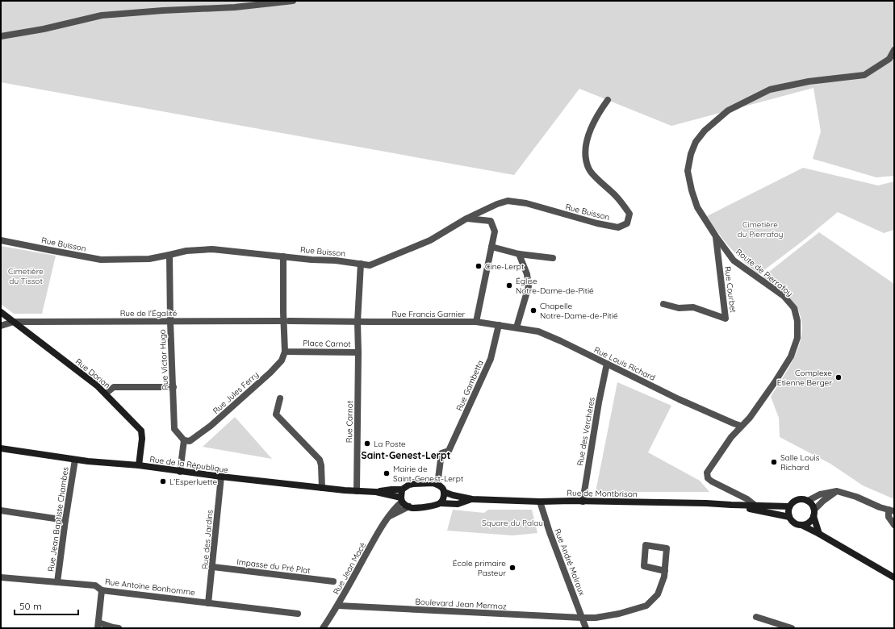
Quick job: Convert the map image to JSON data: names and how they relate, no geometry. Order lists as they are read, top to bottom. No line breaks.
{"streets":{"main road":["Rue Dorian","Rue de la République","Rue de Montbrison"],"street":["Rue Buisson","Route de Pierrafoy","Rue Courbet","Rue de l'Égalité","Rue Francis Garnier","Place Carnot","Rue Victor Hugo","Rue Louis Richard","Rue Gambetta","Rue Jules Ferry","Rue Carnot","Rue des Verchères","Rue Jean Baptiste Chambes","Rue des Jardins","Rue André Malraux","Impasse du Pré Plat","Rue Jean Macé","Rue Antoine Bonhomme","Boulevard Jean Mermoz"]},"crossings":[["Rue Buisson","Place Carnot"],["Rue Buisson","Rue Victor Hugo"],["Route de Pierrafoy","Rue Courbet"],["Route de Pierrafoy","Rue Louis Richard"],["Route de Pierrafoy","Rue de Montbrison"],["Rue de l'Égalité","Rue Victor Hugo"],["Rue de l'Égalité","Rue Dorian"],["Rue Francis Garnier","Place Carnot"],["Rue Francis Garnier","Rue Louis Richard"],["Rue Francis Garnier","Rue Gambetta"],["Place Carnot","Rue Jules Ferry"],["Place Carnot","Rue Carnot"],["Rue Victor Hugo","Rue Jules Ferry"],["Rue Louis Richard","Rue Gambetta"],["Rue Louis Richard","Rue des Verchères"],["Rue Dorian","Rue de la République"],["Rue Carnot","Rue de la République"],["Rue des Verchères","Rue de Montbrison"],["Rue de la République","Rue Jean Baptiste Chambes"],["Rue de la République","Rue des Jardins"],["Rue de Montbrison","Rue André Malraux"],["Rue Jean Baptiste Chambes","Rue Antoine Bonhomme"],["Rue des Jardins","Impasse du Pré Plat"],["Rue des Jardins","Rue Antoine Bonhomme"],["Rue André Malraux","Boulevard Jean Mermoz"],["Rue Jean Macé","Boulevard Jean Mermoz"]],"districts":["Saint-Genest-Lerpt"],"parks":["Cimetière du Pierrafoy","Cimetière du Tissot","Square du Palau"],"places":["Cine-Lerpt","Église Notre-Dame-de-Pitié","Chapelle Notre-Dame-de-Pitié","Complexe Etienne Berger","La Poste","Salle Louis Richard","Mairie de Saint-Genest-Lerpt","L’Esperluette","École primaire Pasteur"],"scale_bar":"50 m"}
